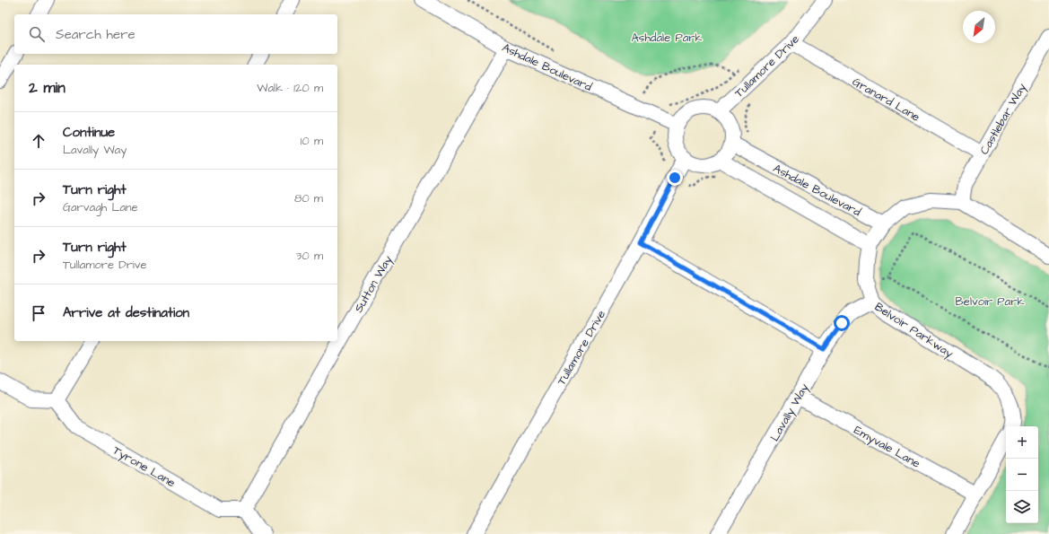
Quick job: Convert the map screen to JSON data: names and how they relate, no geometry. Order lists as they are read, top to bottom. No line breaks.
{"streets":{"street":["Tullamore Drive","Ashdale Boulevard","Granard Lane","Castlebar Way","Sutton Way","Belvoir Parkway","Lavally Way","Emyvale Lane","Tyrone Lane"]},"crossings":[["Tullamore Drive","Ashdale Boulevard"],["Tullamore Drive","Granard Lane"],["Ashdale Boulevard","Sutton Way"],["Ashdale Boulevard","Belvoir Parkway"],["Granard Lane","Castlebar Way"],["Castlebar Way","Belvoir Parkway"],["Sutton Way","Tyrone Lane"],["Belvoir Parkway","Lavally Way"],["Lavally Way","Emyvale Lane"]],"parks":["Ashdale Park","Belvoir Park"],"north":"bottom left","page":{"search":"Search here","heading":["2 min","Walk · 120 m"],"list":[["Continue","Lavally Way","10 m"],["Turn right","Garvagh Lane","80 m"],["Turn right","Tullamore Drive","30 m"],"Arrive at destination"],"map_buttons":["+","−"]}}
